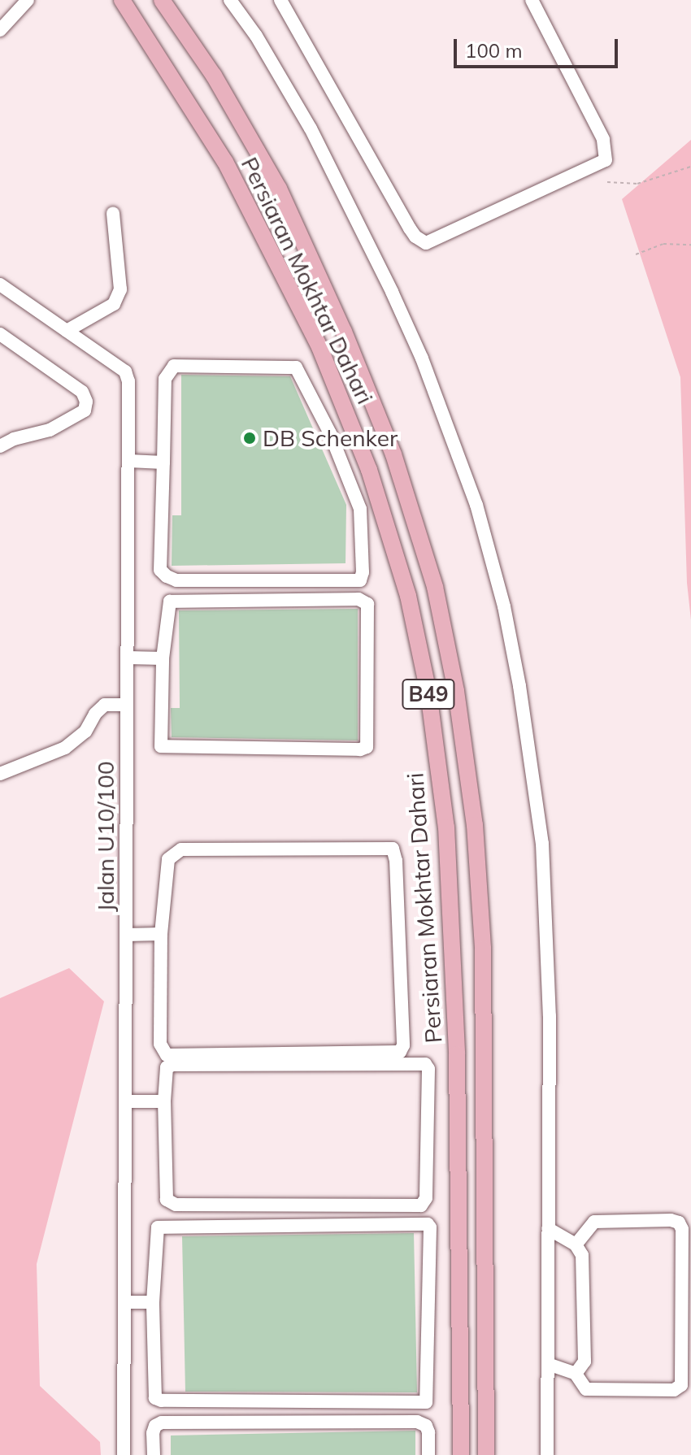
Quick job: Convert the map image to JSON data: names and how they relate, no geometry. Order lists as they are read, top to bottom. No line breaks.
{"streets":{"main road":["Persiaran Mokhtar Dahari","B49"],"street":["Jalan U10/100"]},"places":["DB Schenker"],"scale_bar":"100 m"}
